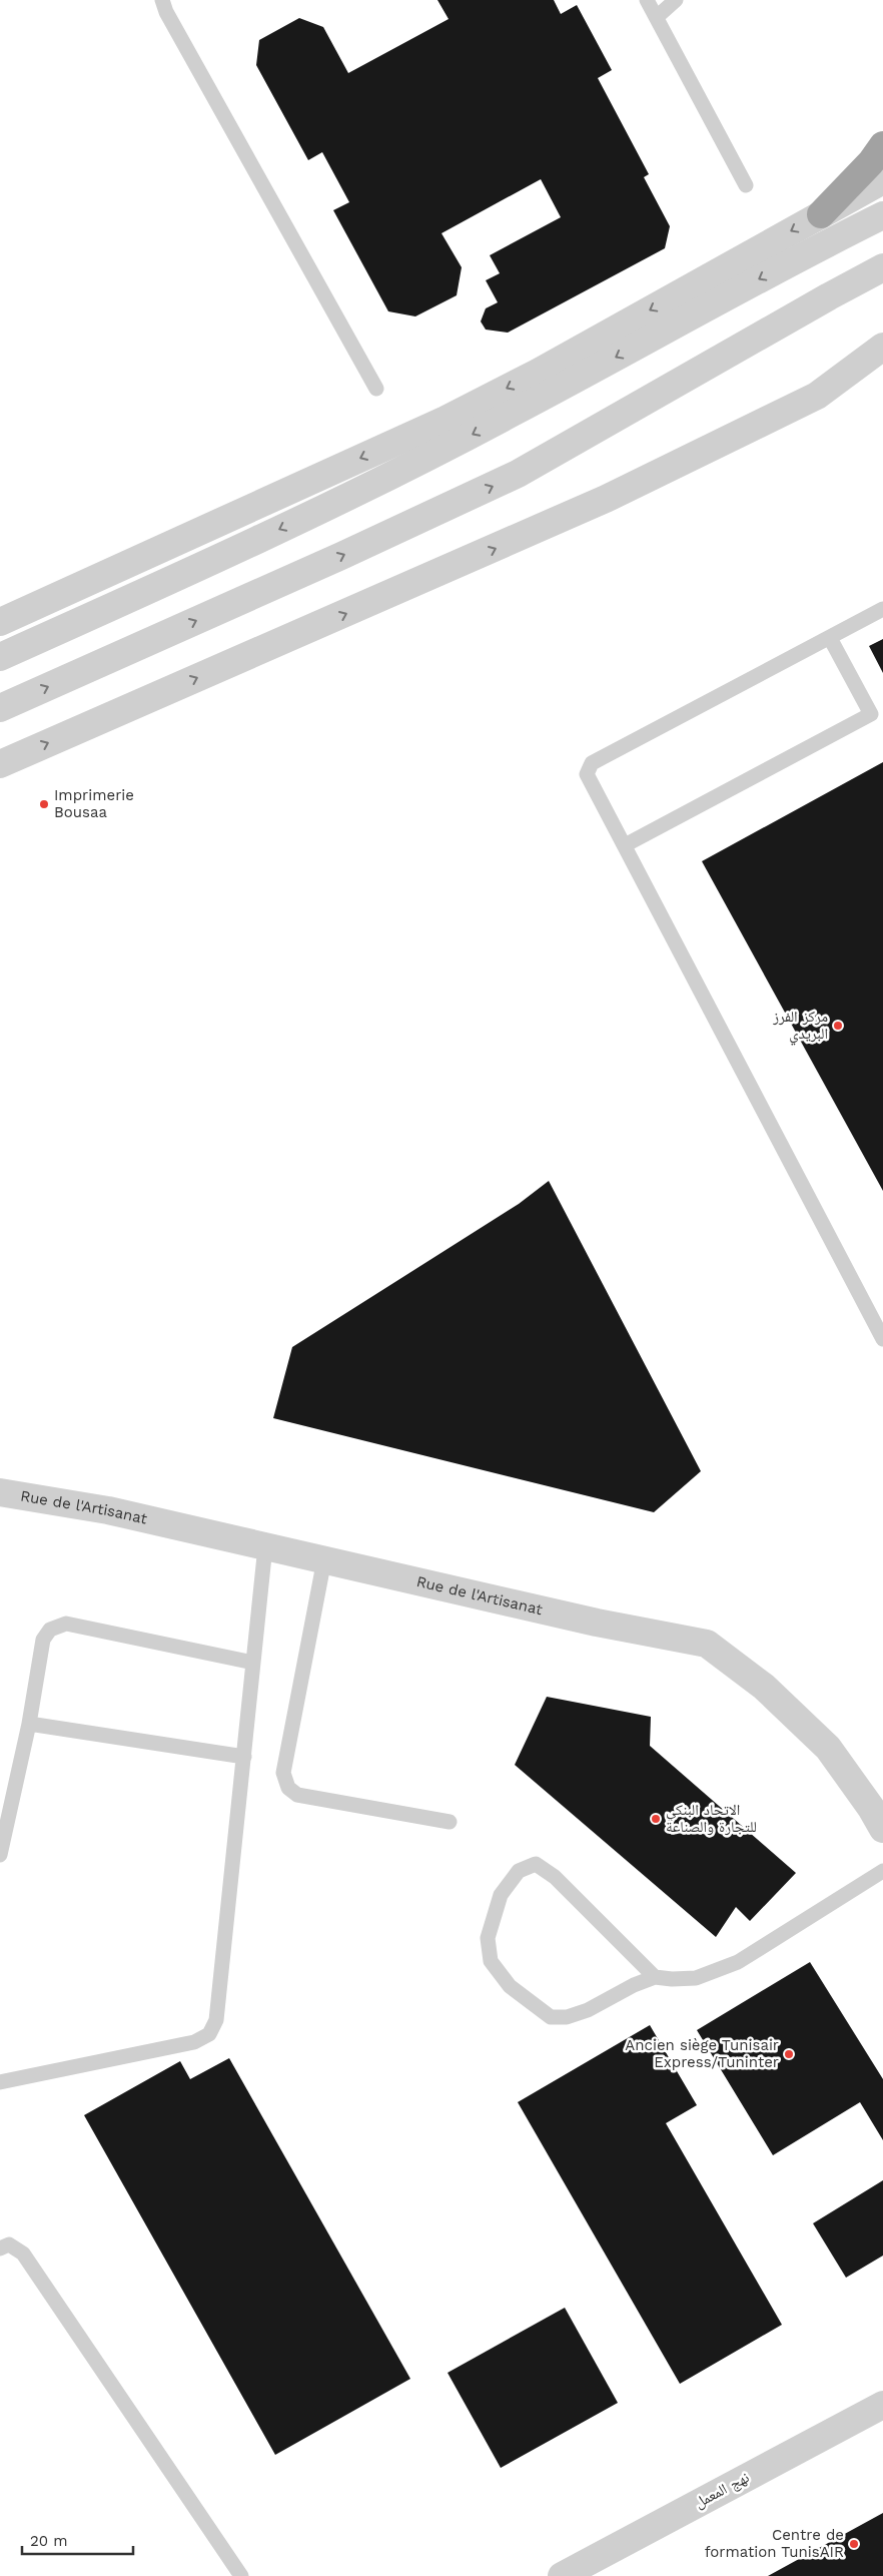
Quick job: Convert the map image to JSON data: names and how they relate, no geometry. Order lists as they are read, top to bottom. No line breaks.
{"streets":{"street":["Rue de l'Artisanat","نهج المعمل"]},"places":["Imprimerie Bousaa","مركز الفرز البريدي","الاتحاد البنكي للتجارة والصناعة","Ancien siège Tunisair Express/Tuninter","Centre de formation TunisAIR"],"scale_bar":"20 m"}
